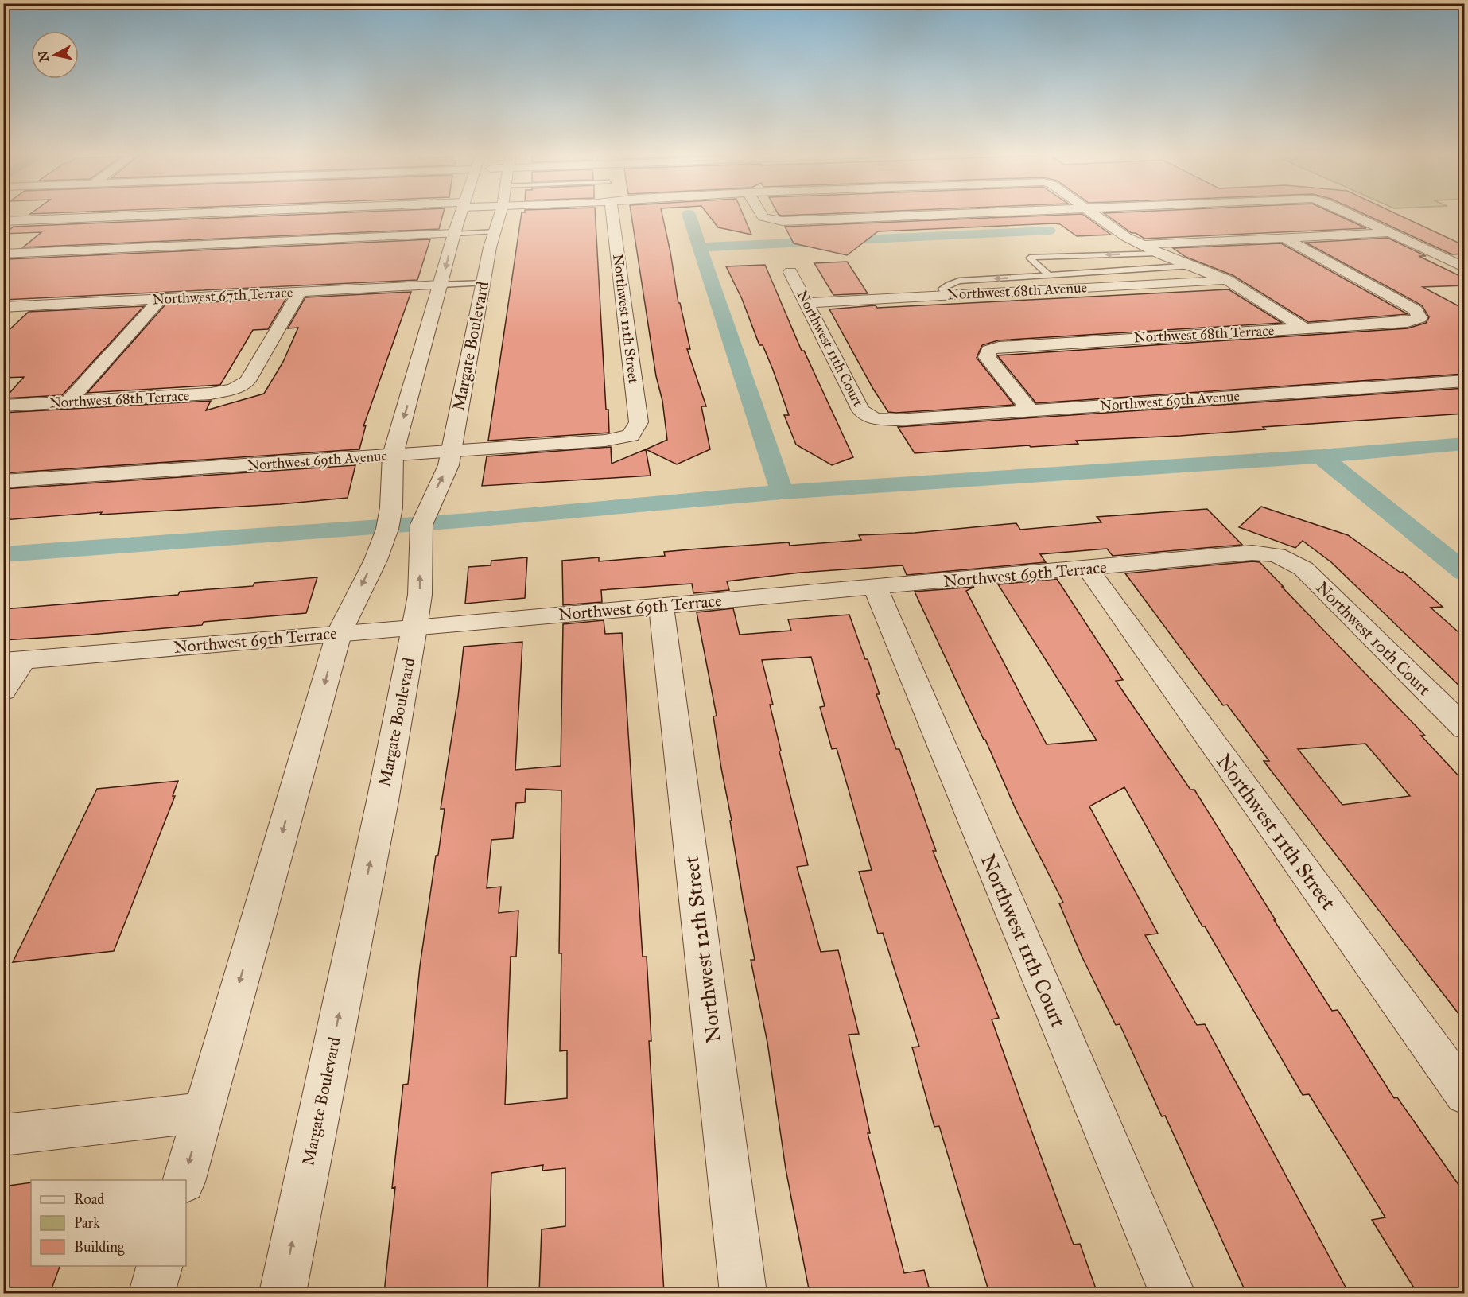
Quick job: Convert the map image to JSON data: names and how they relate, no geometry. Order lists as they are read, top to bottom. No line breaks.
{"streets":{"street":["Northwest 68th Avenue","Northwest 67th Terrace","Northwest 12th Street","Northwest 68th Terrace","Margate Boulevard","Northwest 11th Court","Northwest 69th Avenue","Northwest 69th Terrace","Northwest 10th Court","Northwest 11th Street"]},"crossings":[["Northwest 68th Avenue","Northwest 11th Court"],["Northwest 67th Terrace","Northwest 68th Terrace"],["Northwest 12th Street","Northwest 69th Avenue"],["Northwest 12th Street","Northwest 69th Terrace"],["Northwest 68th Terrace","Northwest 69th Avenue"],["Margate Boulevard","Northwest 69th Avenue"],["Margate Boulevard","Northwest 69th Terrace"],["Northwest 11th Court","Northwest 69th Avenue"],["Northwest 11th Court","Northwest 69th Terrace"],["Northwest 69th Terrace","Northwest 10th Court"],["Northwest 69th Terrace","Northwest 11th Street"]],"legend":["Road","Park","Building"],"north":"left"}
